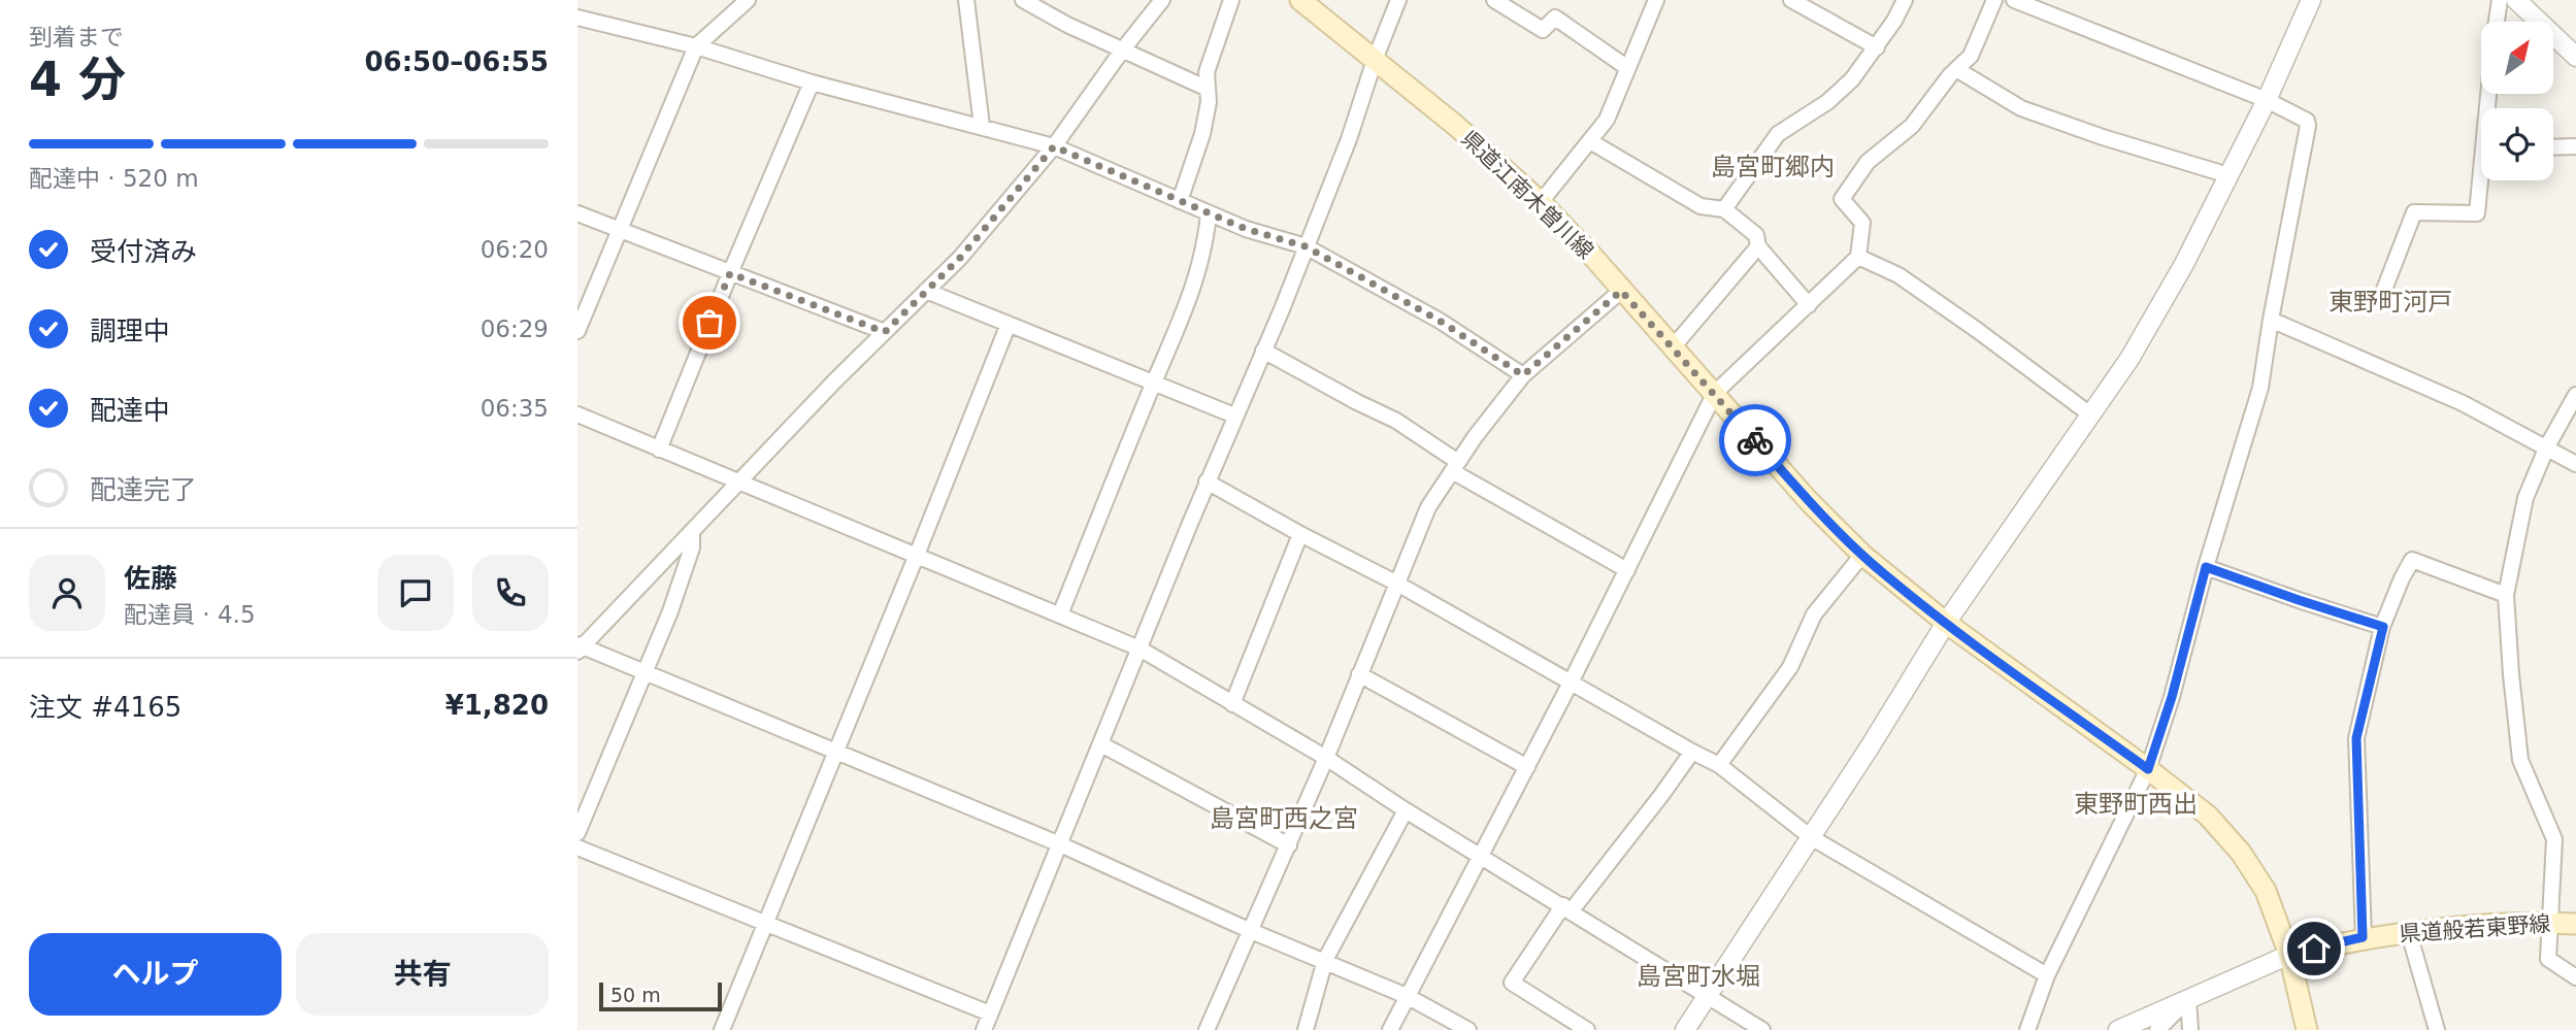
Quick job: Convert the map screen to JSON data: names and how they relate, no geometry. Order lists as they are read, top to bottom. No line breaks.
{"streets":{"main road":["県道江南木曽川線","県道般若東野線"]},"crossings":[["県道江南木曽川線","県道般若東野線"]],"districts":["島宮町郷内","東野町河戸","東野町西出","島宮町西之宮","島宮町水堀"],"scale_bar":"50 m","north":"top right","page":{"heading":["4 分","到着まで","06:50–06:55"],"panel":["佐藤","配達員 · 4.5","注文 #4165","¥1,820"],"bar":"配達中 · 520 m","list":[["受付済み","06:20"],["調理中","06:29"],["配達中","06:35"],"配達完了"],"buttons":["ヘルプ","共有"],"scale":"50 m"}}
